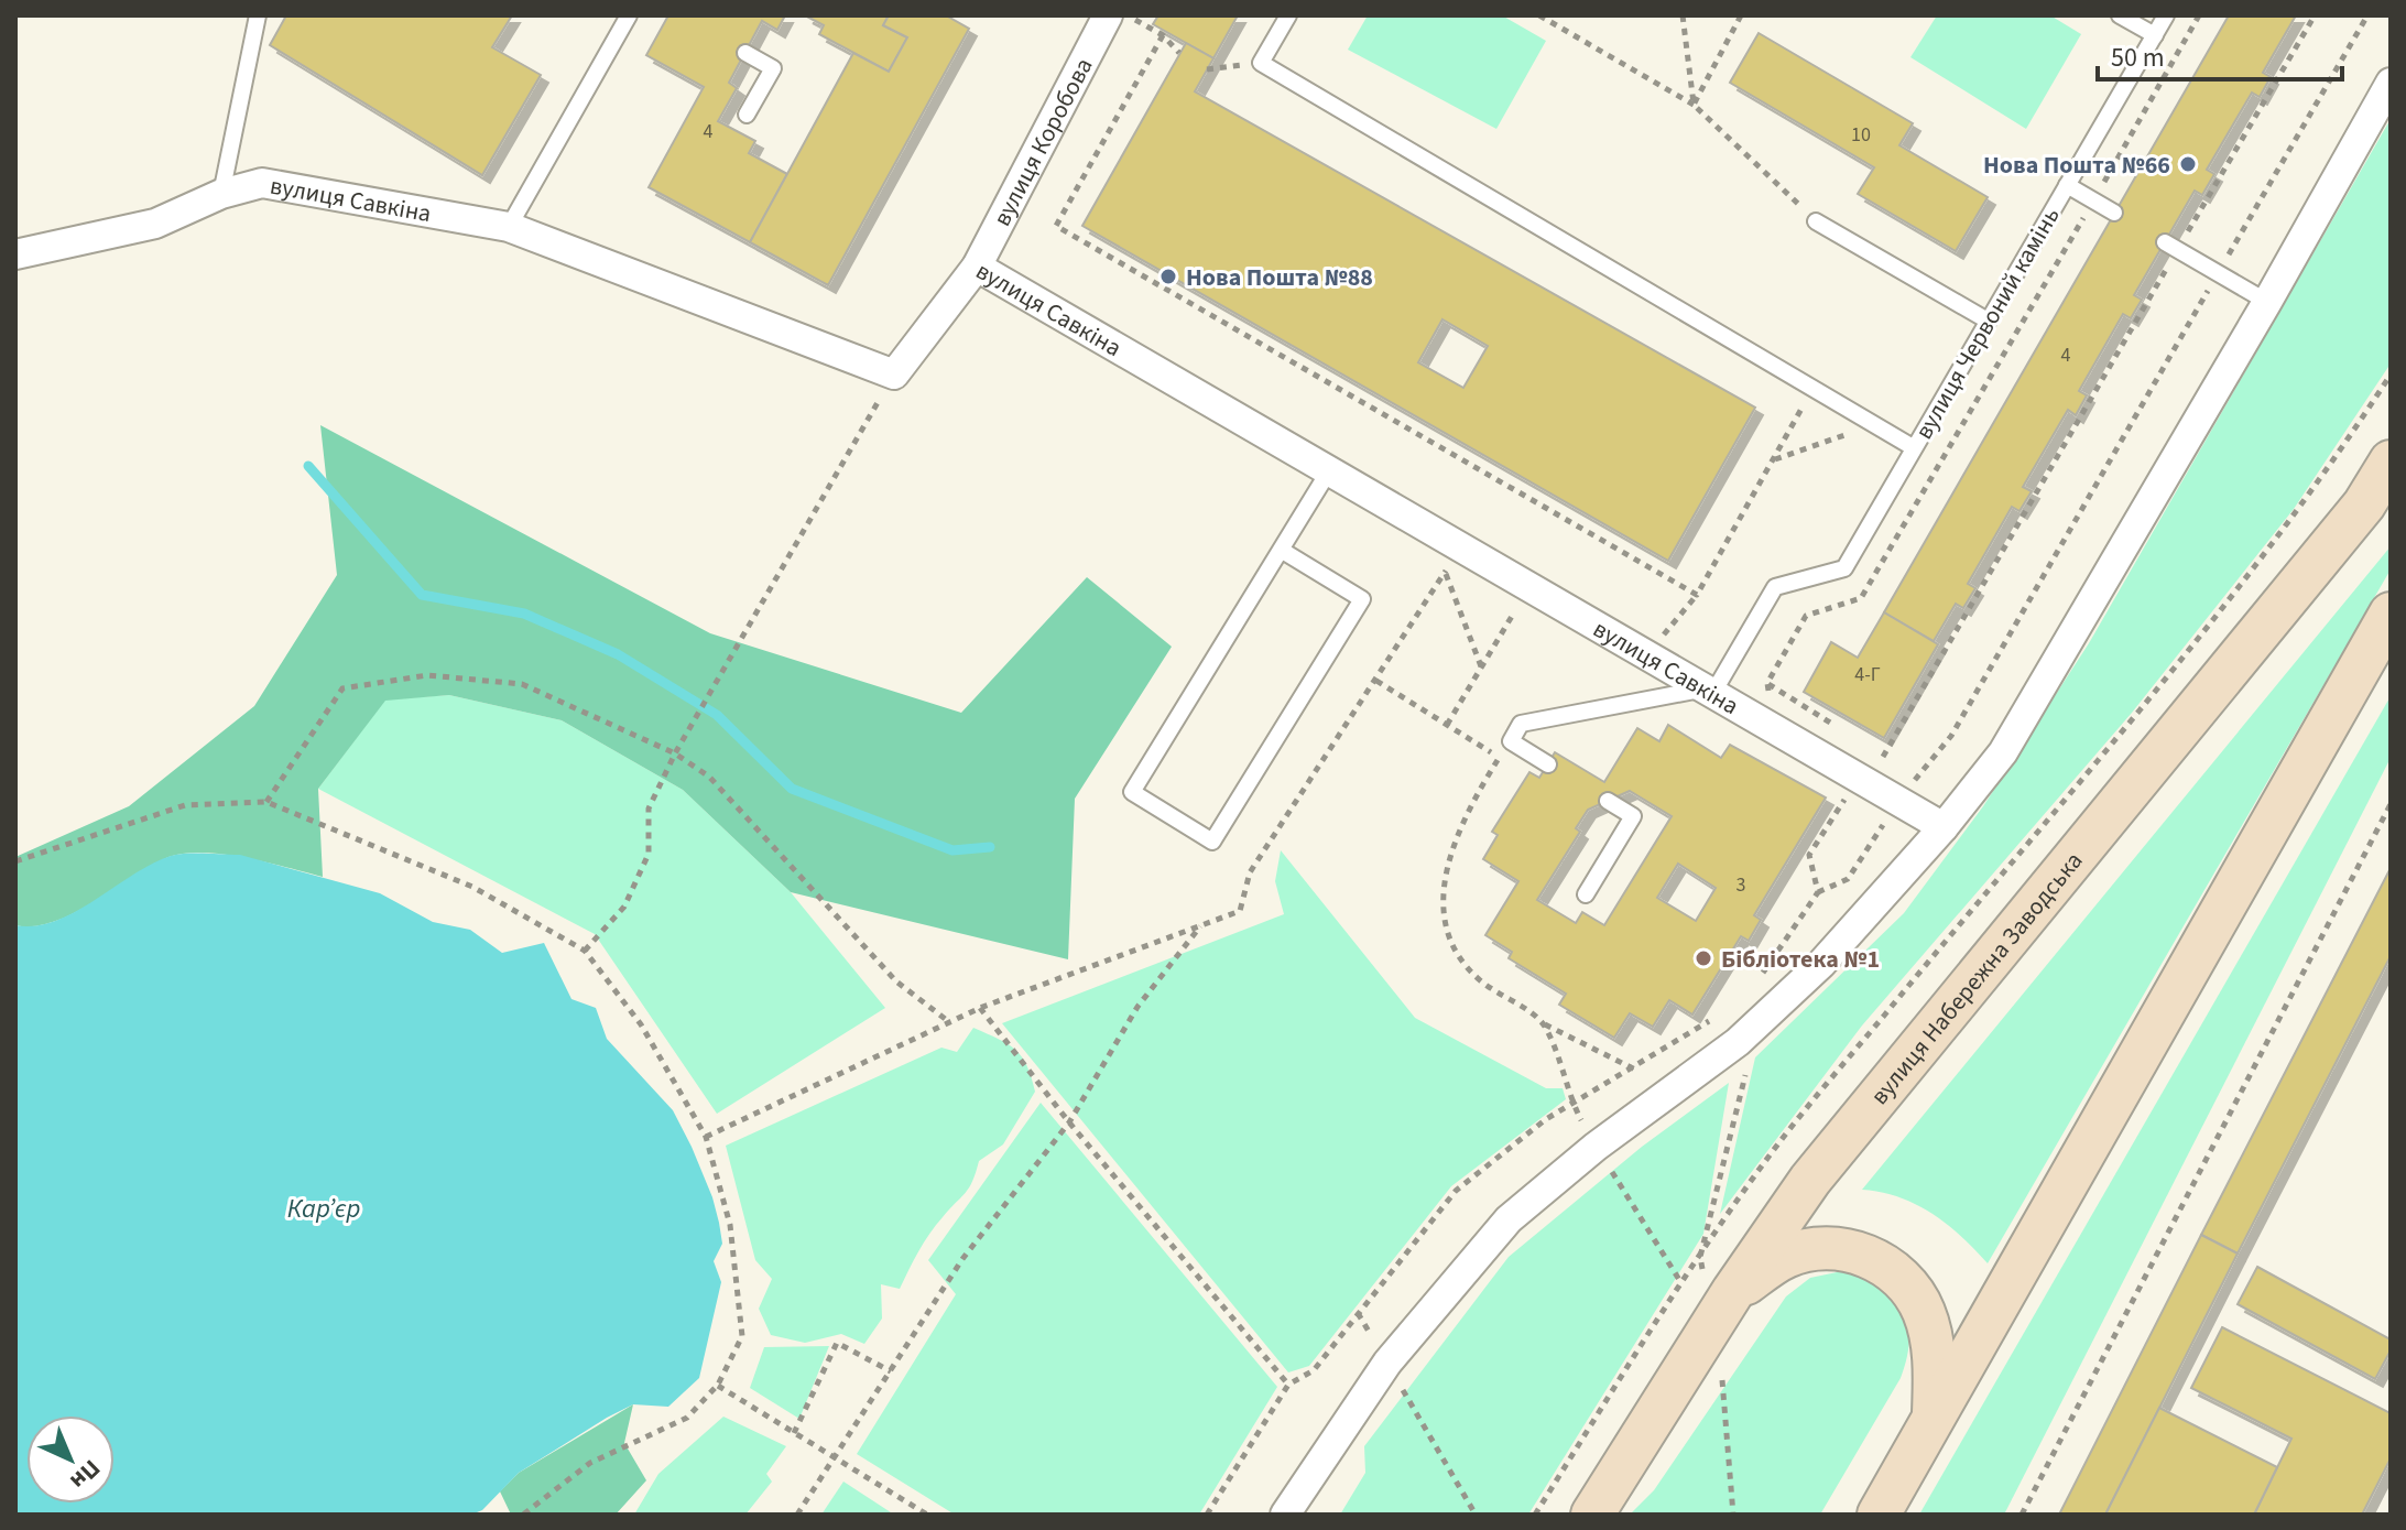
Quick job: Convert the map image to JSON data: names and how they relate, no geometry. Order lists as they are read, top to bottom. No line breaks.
{"streets":{"main road":["вулиця Набережна Заводська"],"street":["вулиця Коробова","вулиця Савкіна"],"lane":["вулиця Червоний камінь"]},"crossings":[["вулиця Коробова","вулиця Савкіна"],["вулиця Савкіна","вулиця Червоний камінь"]],"water":["Кар’єр"],"places":["Нова Пошта №66","Нова Пошта №88","Бібліотека №1"],"house_numbers":["4","10","4","4-Г","3"],"scale_bar":"50 m","north":"bottom right"}
